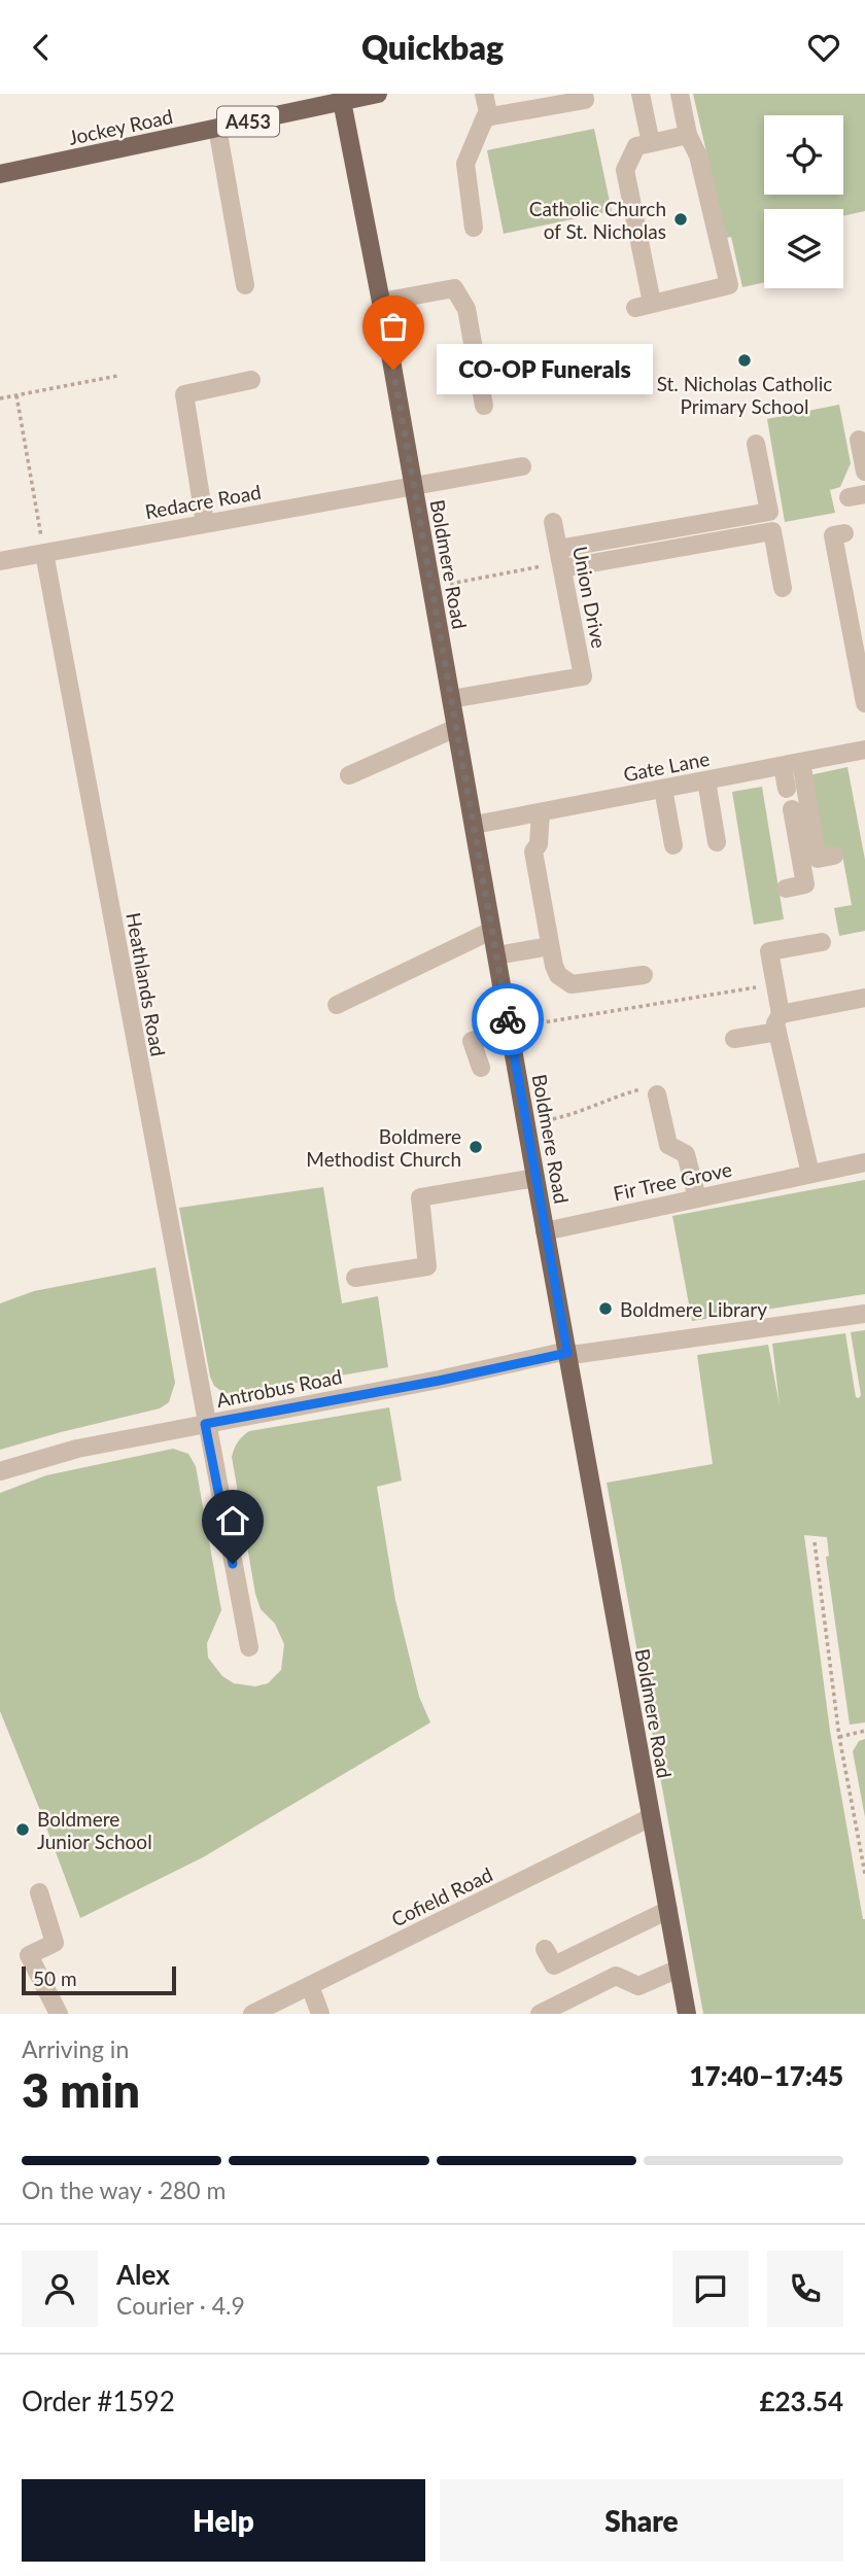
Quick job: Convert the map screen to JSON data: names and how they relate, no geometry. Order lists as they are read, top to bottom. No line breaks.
{"streets":{"main road":["A453","Jockey Road","Boldmere Road"],"street":["Redacre Road","Union Drive","Gate Lane","Heathlands Road","Fir Tree Grove","Antrobus Road","Cofield Road"]},"crossings":[["Jockey Road","Boldmere Road"],["Redacre Road","Boldmere Road"],["Redacre Road","Heathlands Road"],["Boldmere Road","Union Drive"],["Boldmere Road","Gate Lane"],["Boldmere Road","Fir Tree Grove"],["Boldmere Road","Antrobus Road"],["Boldmere Road","Cofield Road"],["Heathlands Road","Antrobus Road"]],"places":["Catholic Church of St. Nicholas","St. Nicholas Catholic Primary School","CO-OP Funerals","Boldmere Methodist Church","Boldmere Library","Boldmere Junior School"],"scale_bar":"50 m","page":{"header":"Quickbag","bubble":"CO-OP Funerals","scale":"50 m","heading":["3 min","Arriving in","17:40–17:45"],"panel":["Alex","Courier · 4.9","Order #1592","£23.54"],"bar":"On the way · 280 m","buttons":["Help","Share"]}}
